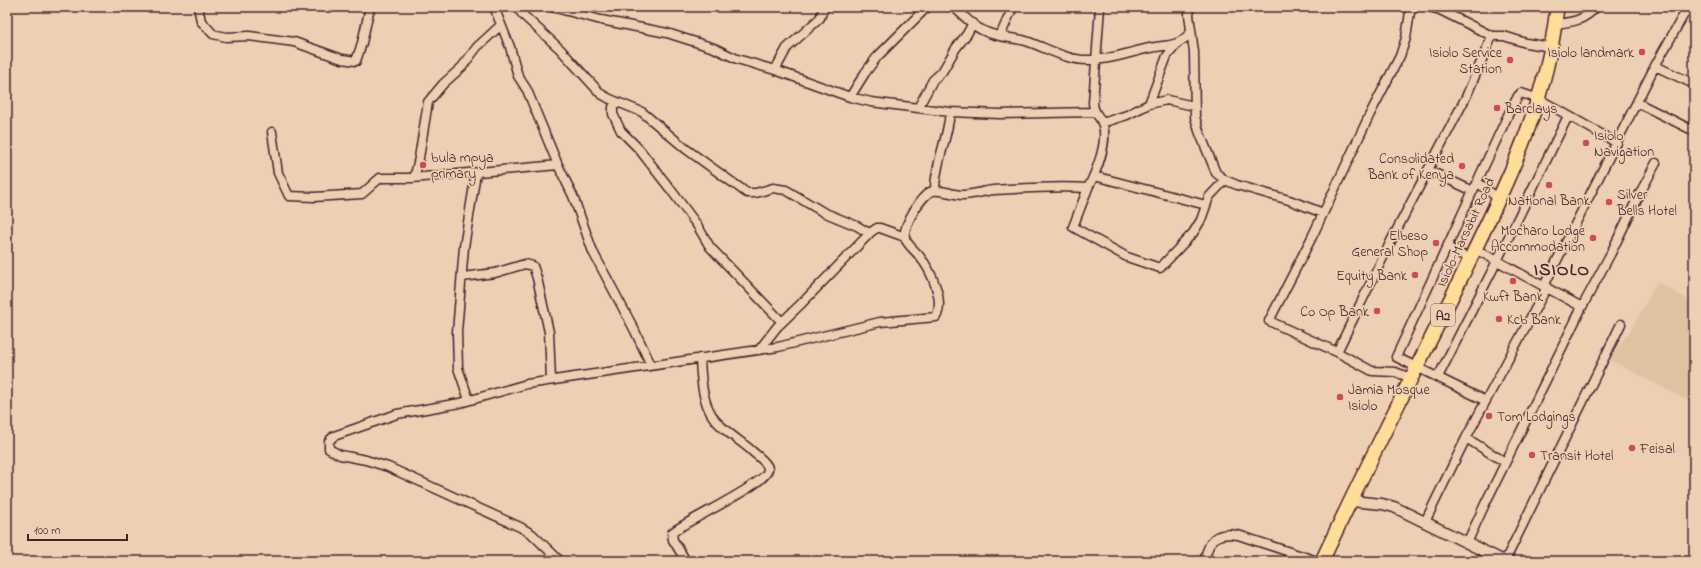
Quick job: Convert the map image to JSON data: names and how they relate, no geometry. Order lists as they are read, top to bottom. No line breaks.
{"streets":{"highway":["Isiolo-Marsabit Road","A2"]},"crossings":[["Isiolo-Marsabit Road","A2"]],"districts":["ISIOLO"],"places":["Isiolo landmark","Isiolo Service Station","Barclays","Isiolo Navigation","bula mpya primary","Consolidated Bank of Kenya","National Bank","Silver Bells Hotel","Mocharo Lodge Accommodation","Elbeso General Shop","Equity Bank","Kwft Bank","Co Op Bank","Kcb Bank","Jamia Mosque Isiolo","Tom Lodgings","Feisal","Transit Hotel"],"scale_bar":"100 m"}
